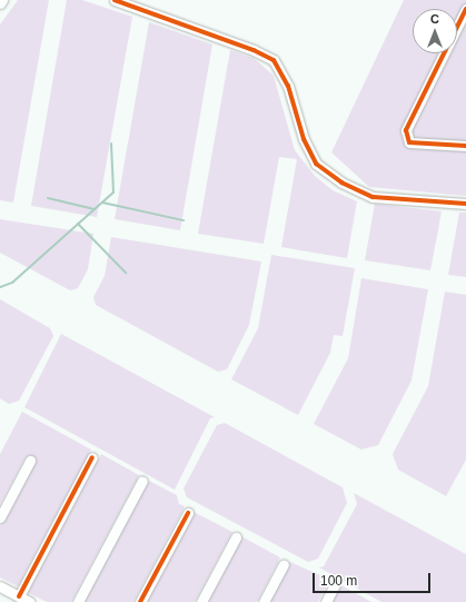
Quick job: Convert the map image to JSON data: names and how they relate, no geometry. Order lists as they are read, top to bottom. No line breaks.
{"scale_bar":"100 m","north":"top"}
